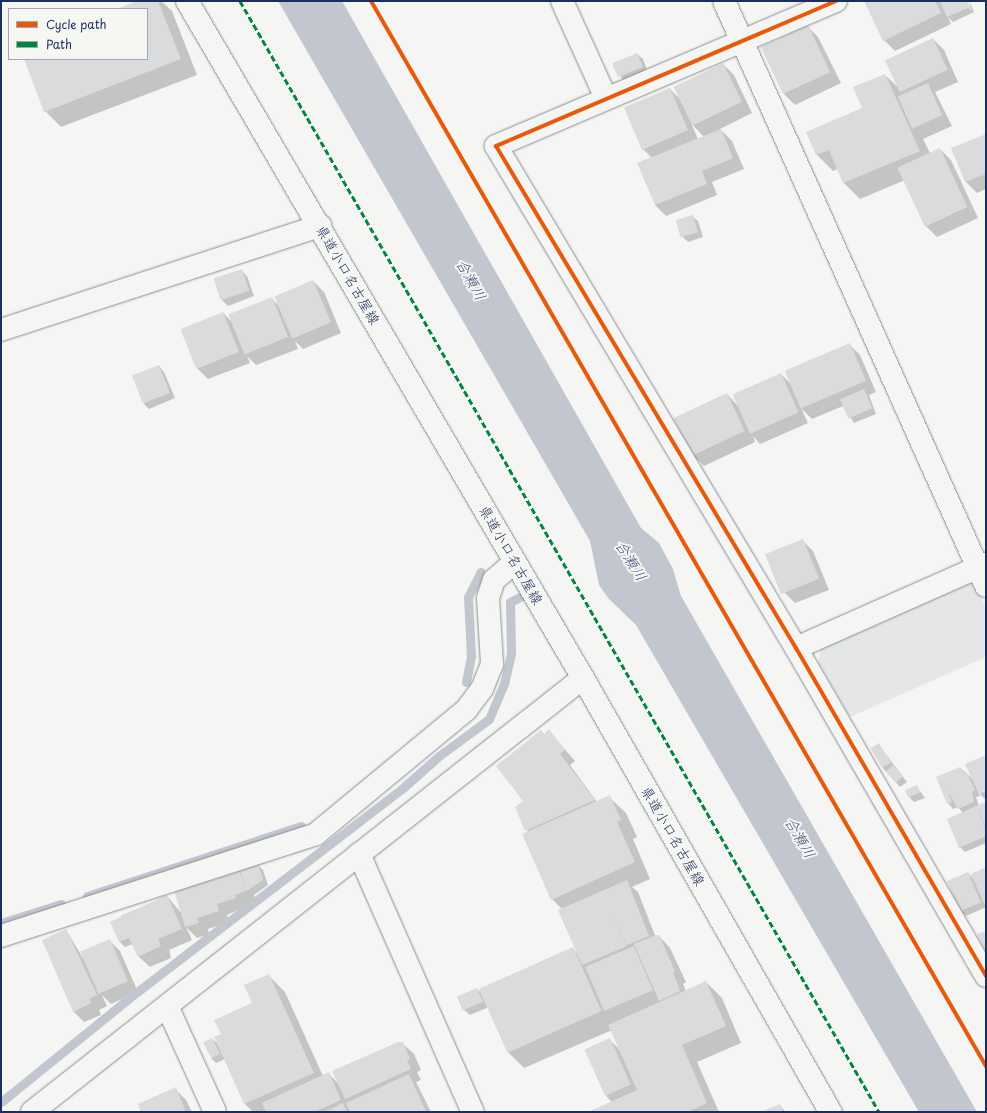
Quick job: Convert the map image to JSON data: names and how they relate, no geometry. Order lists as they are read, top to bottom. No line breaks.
{"streets":{"street":["県道小口名古屋線"]},"water":["合瀬川"],"legend":["Cycle path","Path"]}
